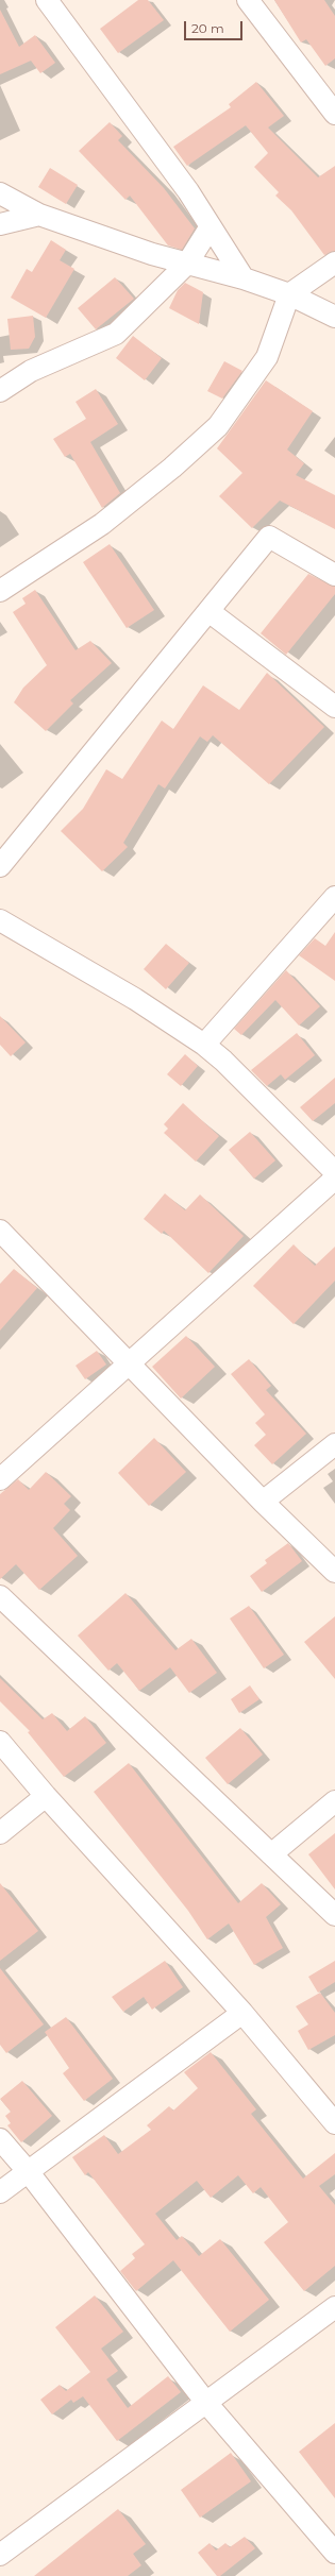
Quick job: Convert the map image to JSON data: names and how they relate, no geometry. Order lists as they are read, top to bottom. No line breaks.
{"scale_bar":"20 m"}
